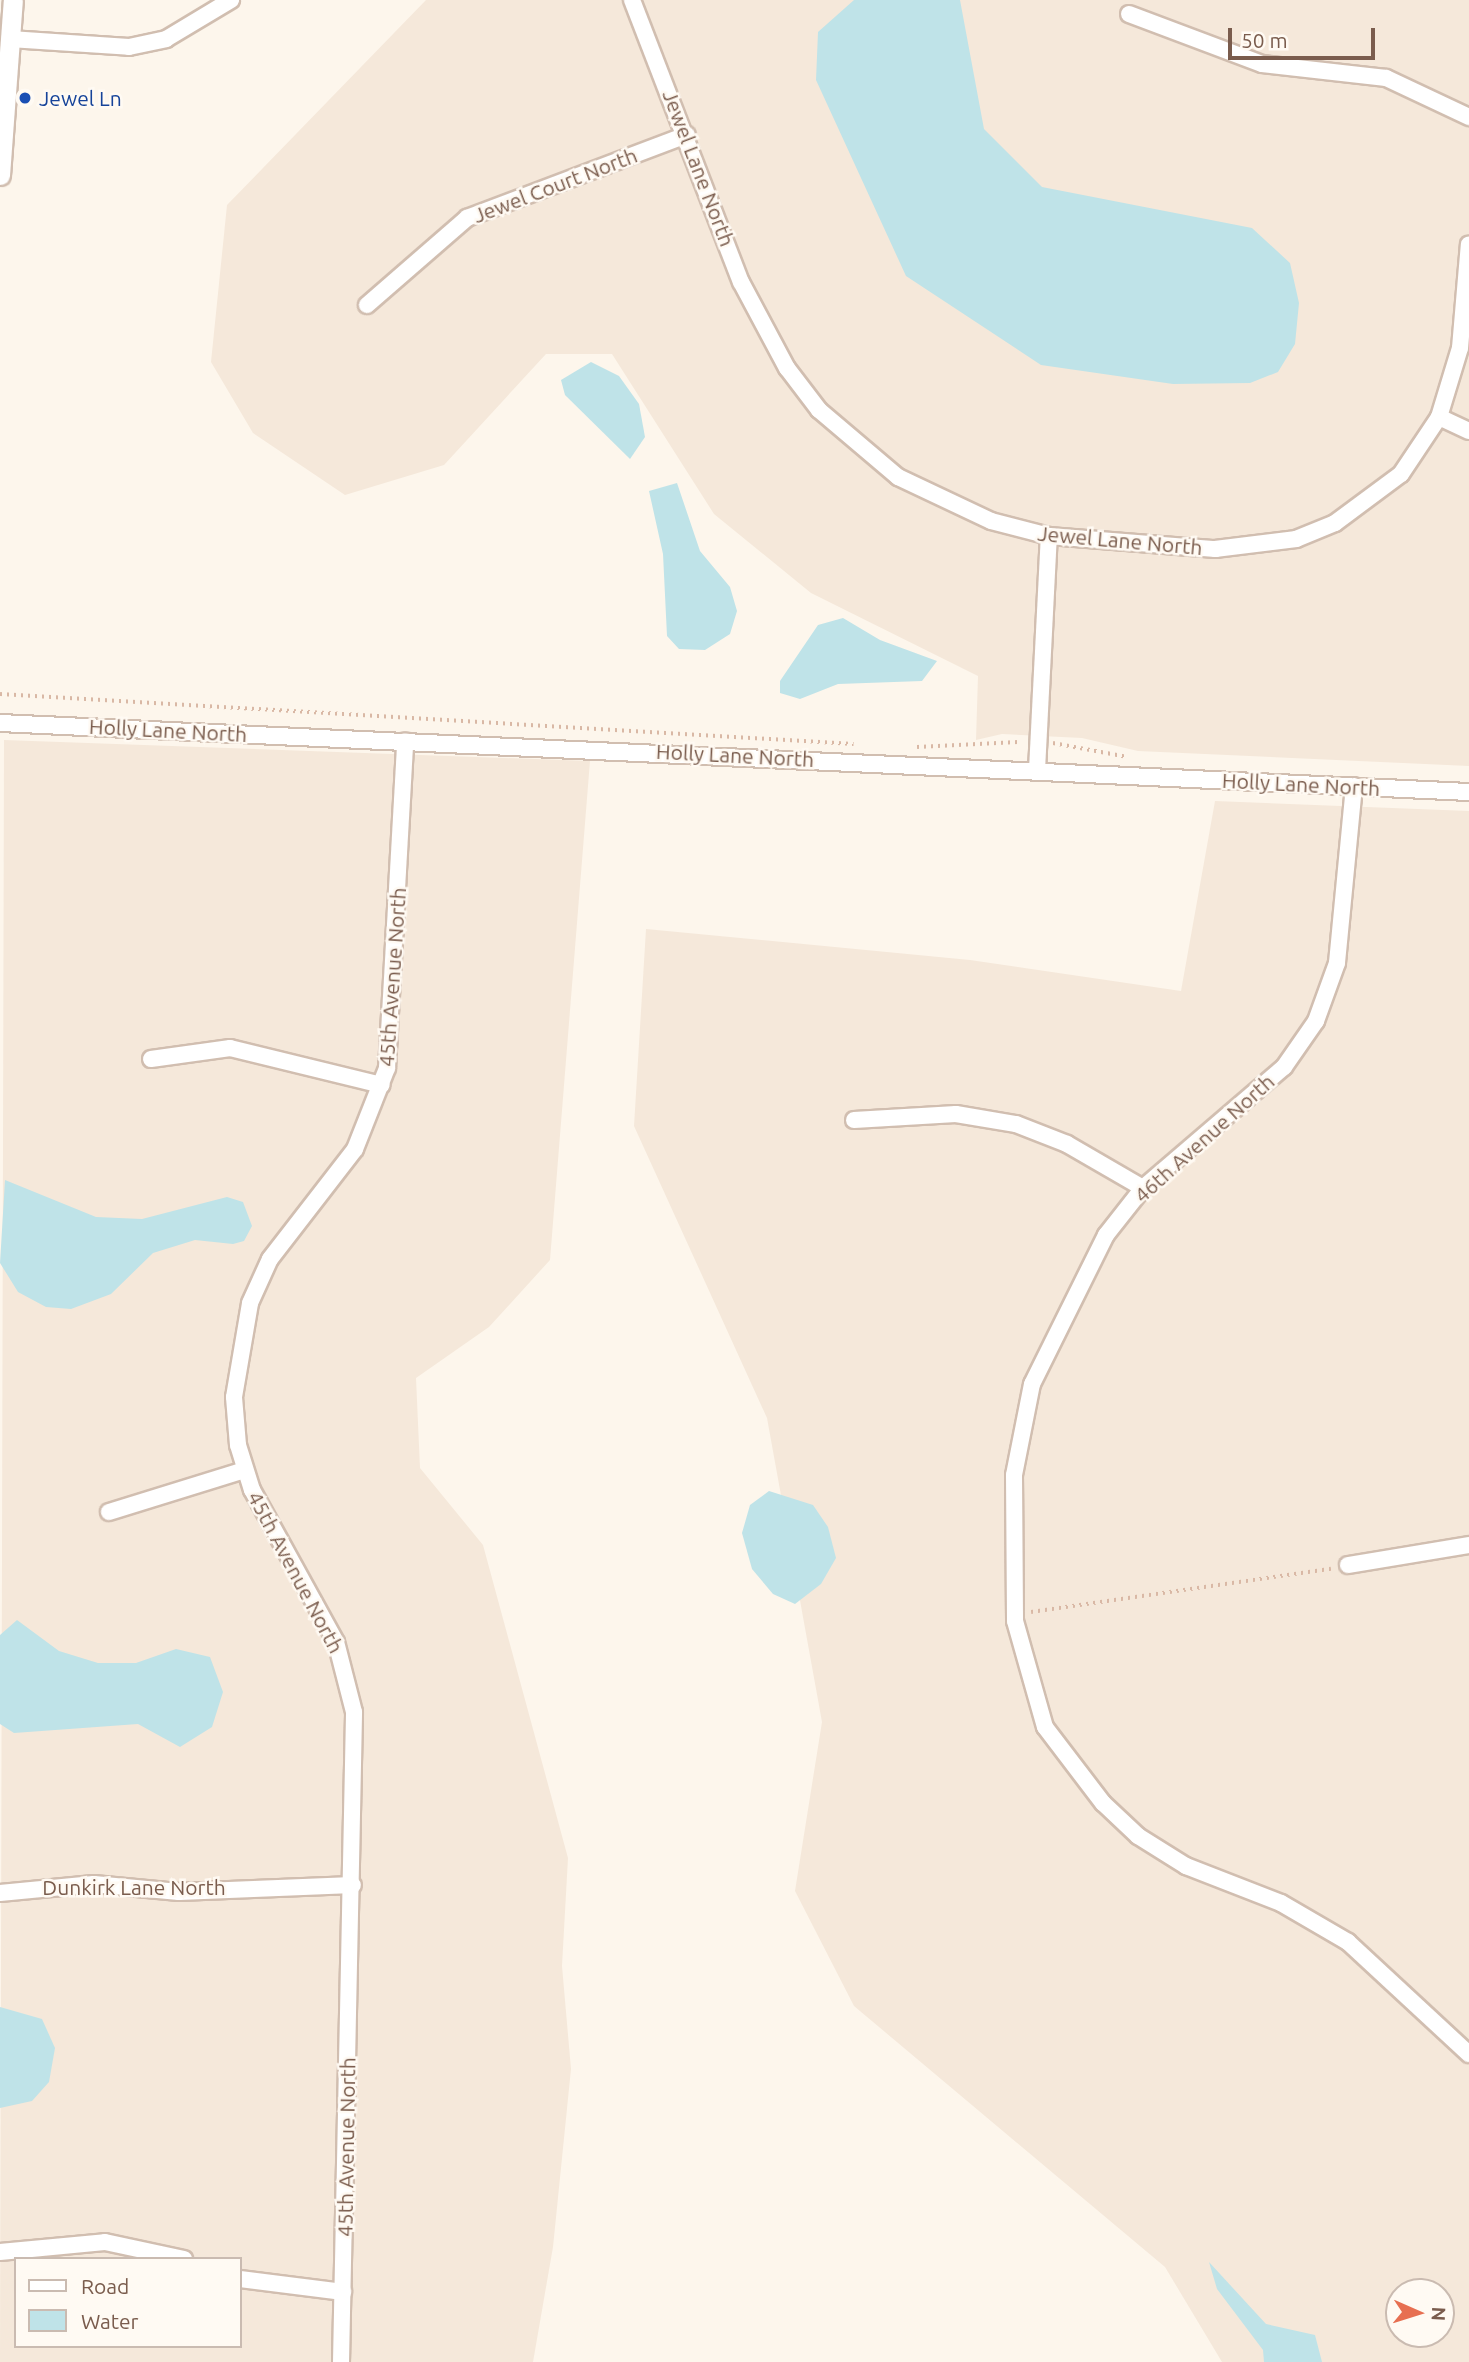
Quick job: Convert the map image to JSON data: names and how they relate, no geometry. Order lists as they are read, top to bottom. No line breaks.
{"streets":{"street":["Jewel Lane North","Jewel Court North","Holly Lane North","45th Avenue North","46th Avenue North","Dunkirk Lane North"]},"crossings":[["Jewel Lane North","Jewel Court North"],["Holly Lane North","45th Avenue North"],["Holly Lane North","46th Avenue North"],["45th Avenue North","Dunkirk Lane North"]],"places":["Jewel Ln"],"legend":["Road","Water"],"scale_bar":"50 m","north":"right"}
